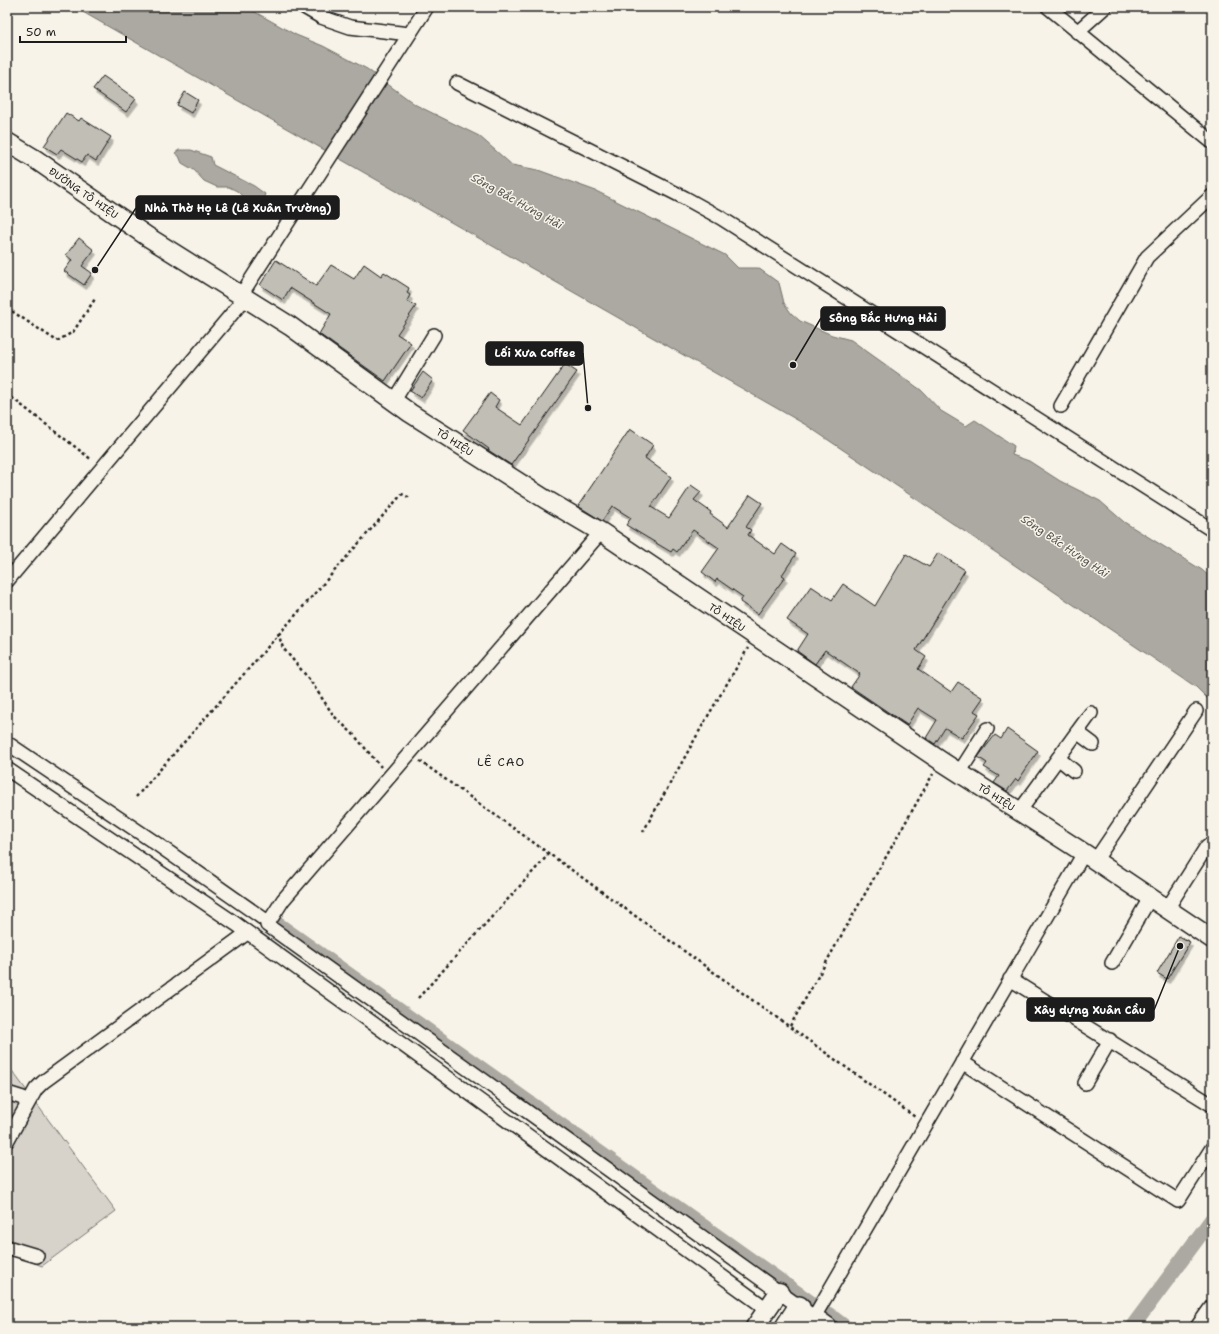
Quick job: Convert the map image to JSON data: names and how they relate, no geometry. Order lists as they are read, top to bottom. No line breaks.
{"streets":{"main road":["ĐƯỜNG TÔ HIỆU","TÔ HIỆU"]},"crossings":[["ĐƯỜNG TÔ HIỆU","TÔ HIỆU"]],"districts":["LÊ CAO"],"water":["Sông Bắc Hưng Hải"],"places":["Nhà Thờ Họ Lê (Lê Xuân Trường)","Sông Bắc Hưng Hải","Lối Xưa Coffee","Xây dựng Xuân Cầu"],"scale_bar":"50 m"}
